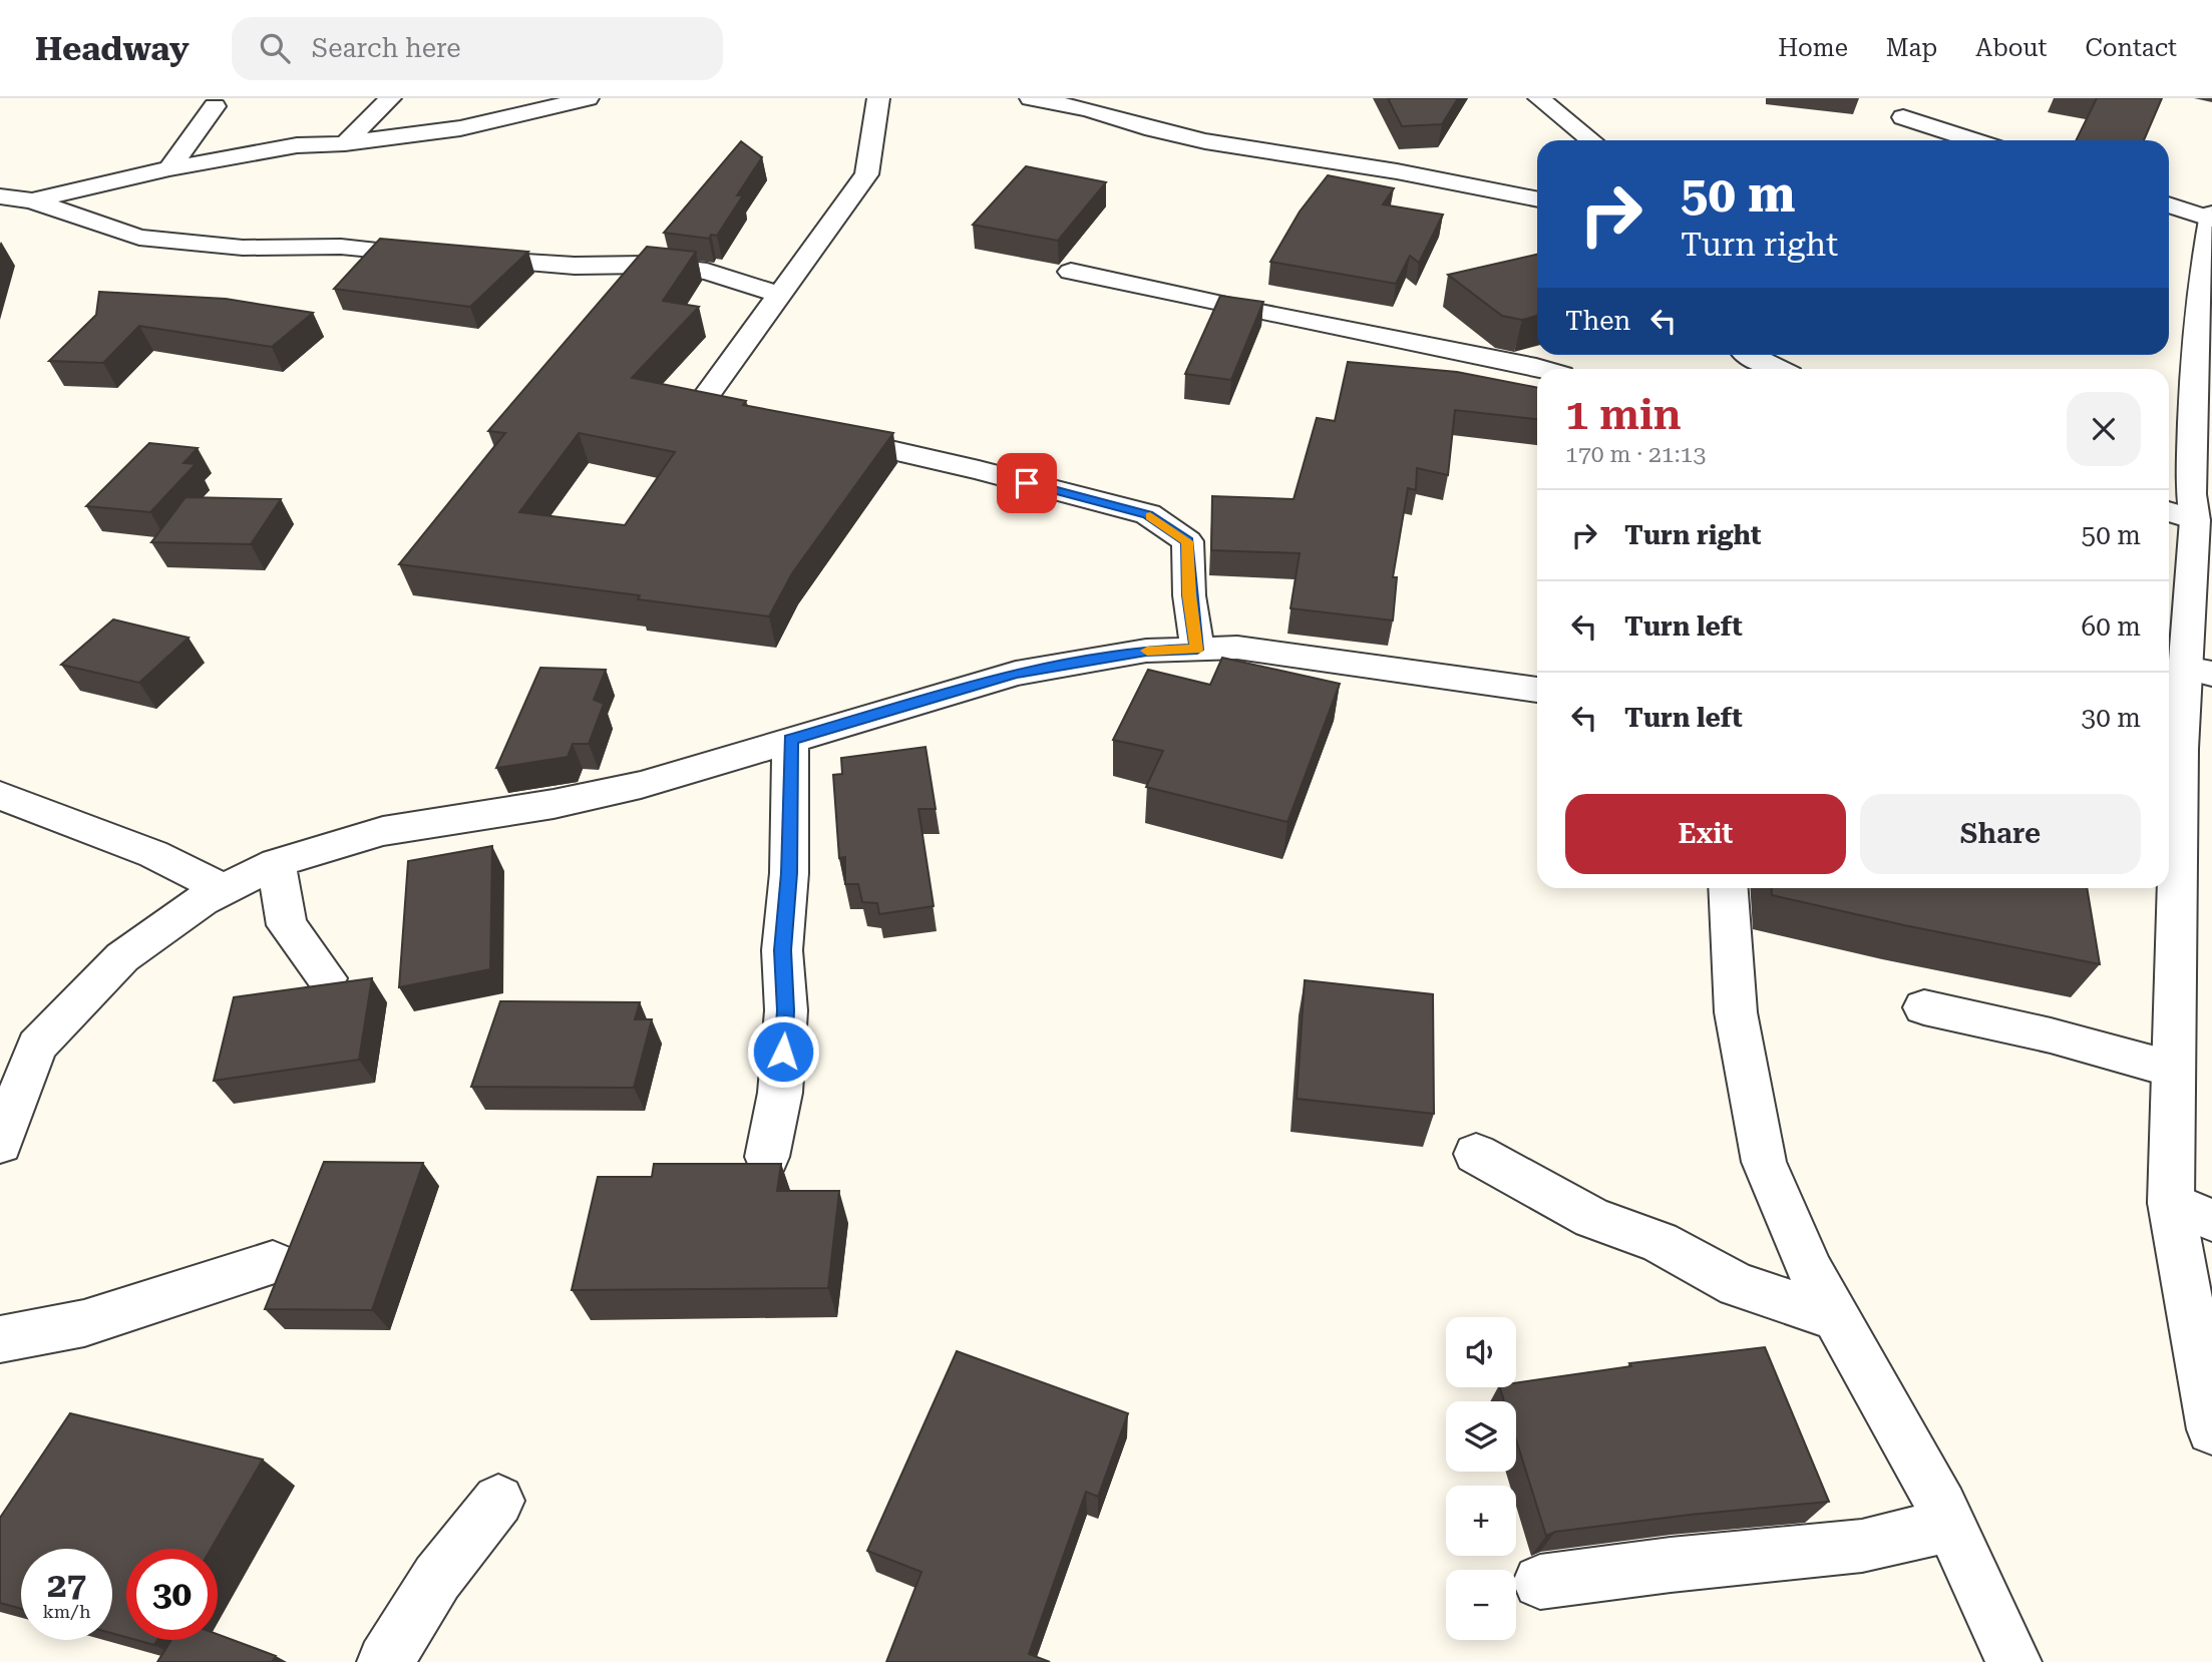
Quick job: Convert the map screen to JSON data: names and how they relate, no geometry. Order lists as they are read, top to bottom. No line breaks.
{"page":{"header":"Headway","search":"Search here","nav":["Home","Map","About","Contact"],"turn":["50 m","Turn right"],"then":"Then","heading":["1 min","170 m · 21:13"],"list":[{"name":"Turn right","value":"50 m"},{"name":"Turn left","value":"60 m"},{"name":"Turn left","value":"30 m"}],"buttons":["Exit","Share"],"map_buttons":["+","−"],"speed":"27 km/h","limit":"30"}}
